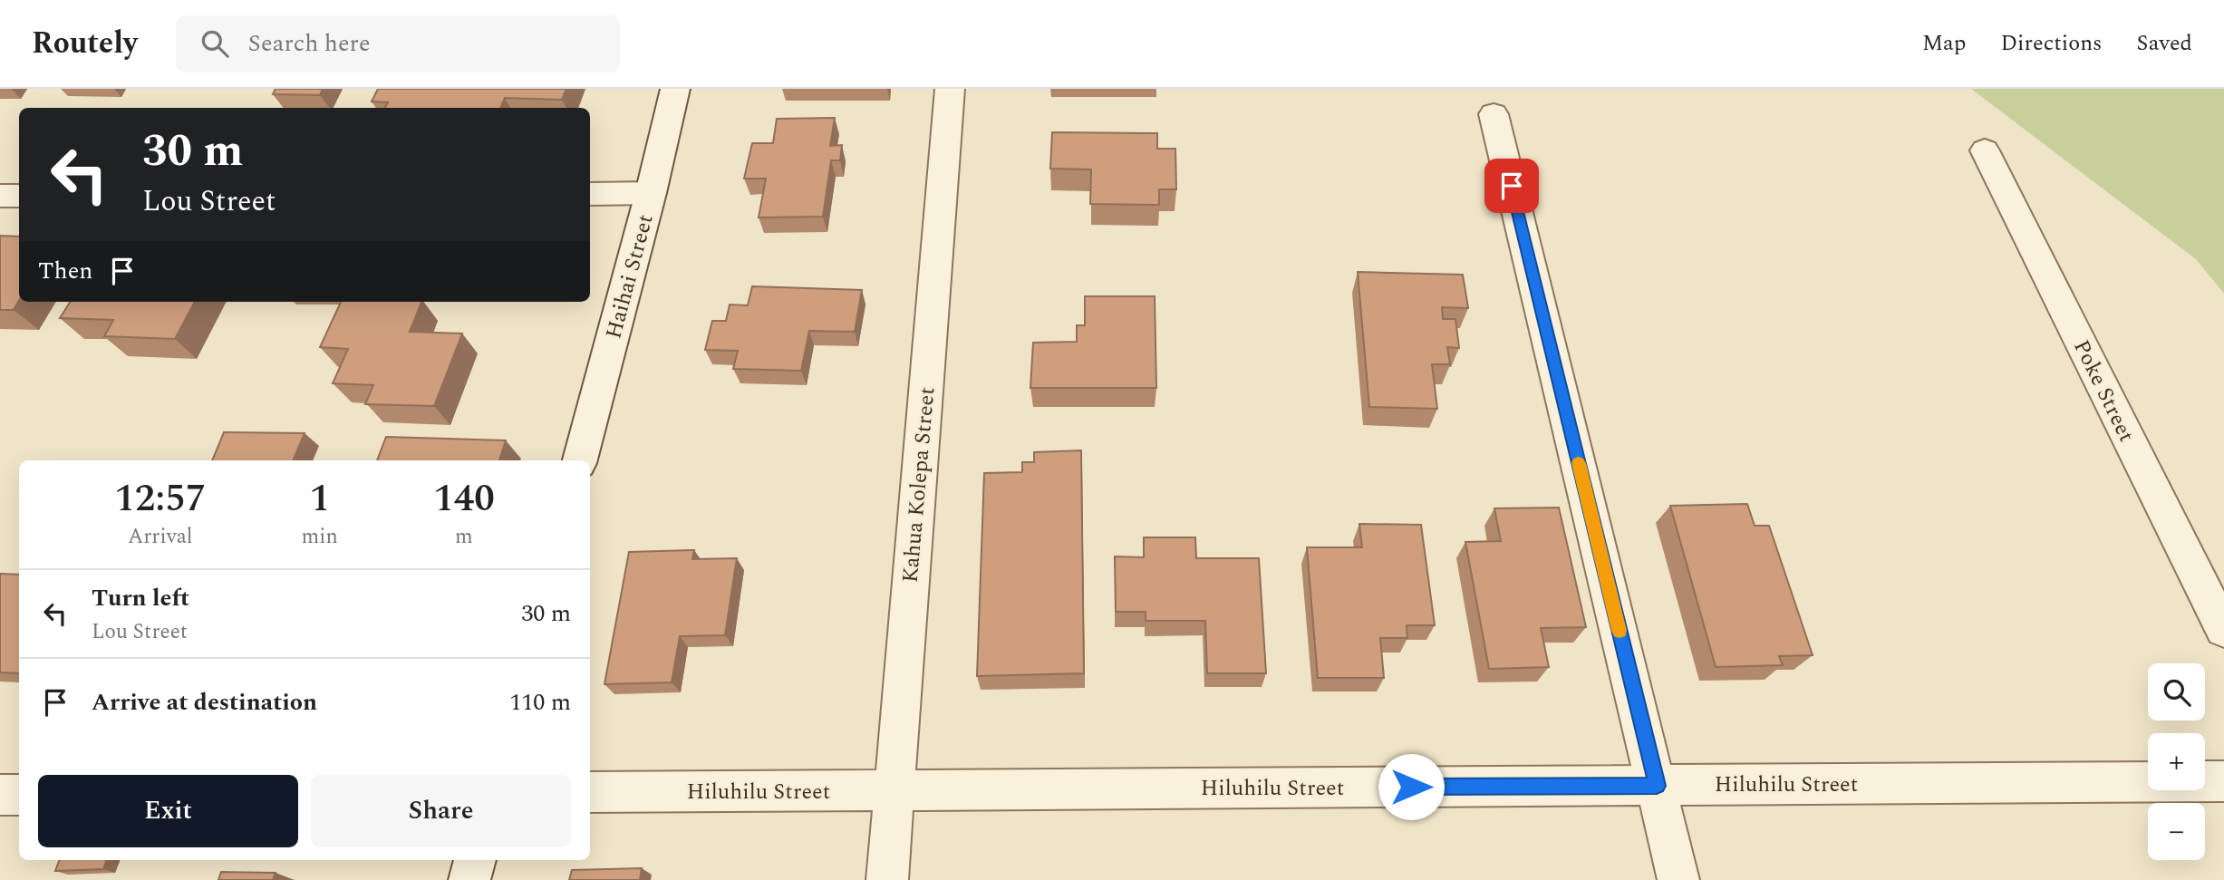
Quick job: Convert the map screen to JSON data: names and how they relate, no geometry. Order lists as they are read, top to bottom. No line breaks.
{"streets":{"street":["Haihai Street","Poke Street","Kahua Kolepa Street","Hiluhilu Street"]},"crossings":[["Kahua Kolepa Street","Hiluhilu Street"]],"page":{"header":"Routely","search":"Search here","nav":["Map","Directions","Saved"],"turn":["30 m","Lou Street"],"then":"Then","eta":["12:57","Arrival","1","min","140","m"],"list":[{"name":"Turn left","note":"Lou Street","value":"30 m"},{"name":"Arrive at destination","value":"110 m"}],"map_buttons":["+","−"],"buttons":["Exit","Share"]}}
